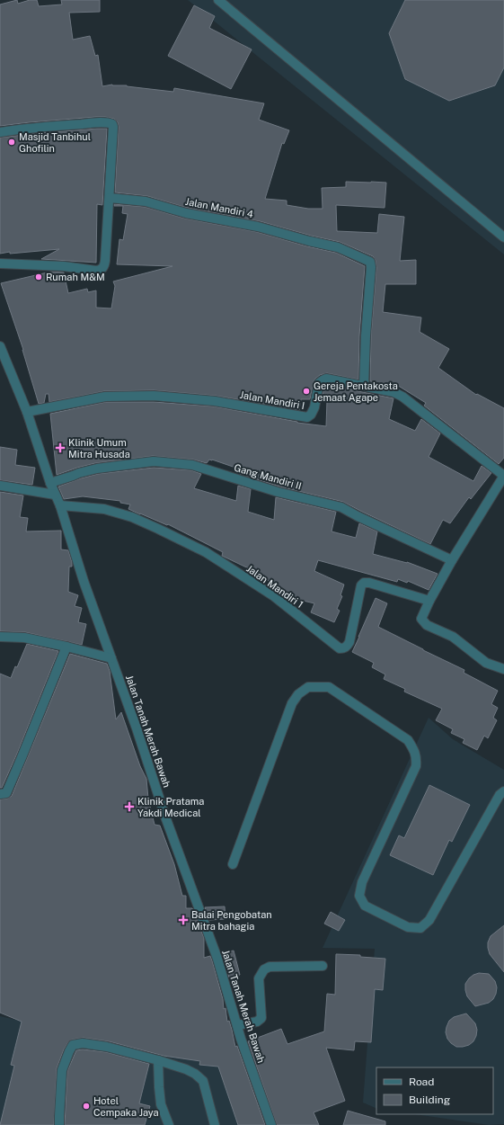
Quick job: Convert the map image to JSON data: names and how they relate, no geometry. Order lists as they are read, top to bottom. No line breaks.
{"streets":{"street":["Jalan Mandiri 4","Jalan Mandiri I","Gang Mandiri II","Jalan Mandiri 1","Jalan Tanah Merah Bawah"]},"crossings":[["Jalan Mandiri 4","Jalan Mandiri I"],["Jalan Mandiri I","Jalan Tanah Merah Bawah"],["Gang Mandiri II","Jalan Tanah Merah Bawah"],["Jalan Mandiri 1","Jalan Tanah Merah Bawah"]],"places":{"other":["Masjid Tanbihul Ghofilin","Rumah M&M","Gereja Pentakosta Jemaat Agape","Hotel Cempaka Jaya"],"health":["Klinik Umum Mitra Husada","Klinik Pratama Yakdi Medical","Balai Pengobatan Mitra bahagia"]},"legend":["Road","Building"]}
